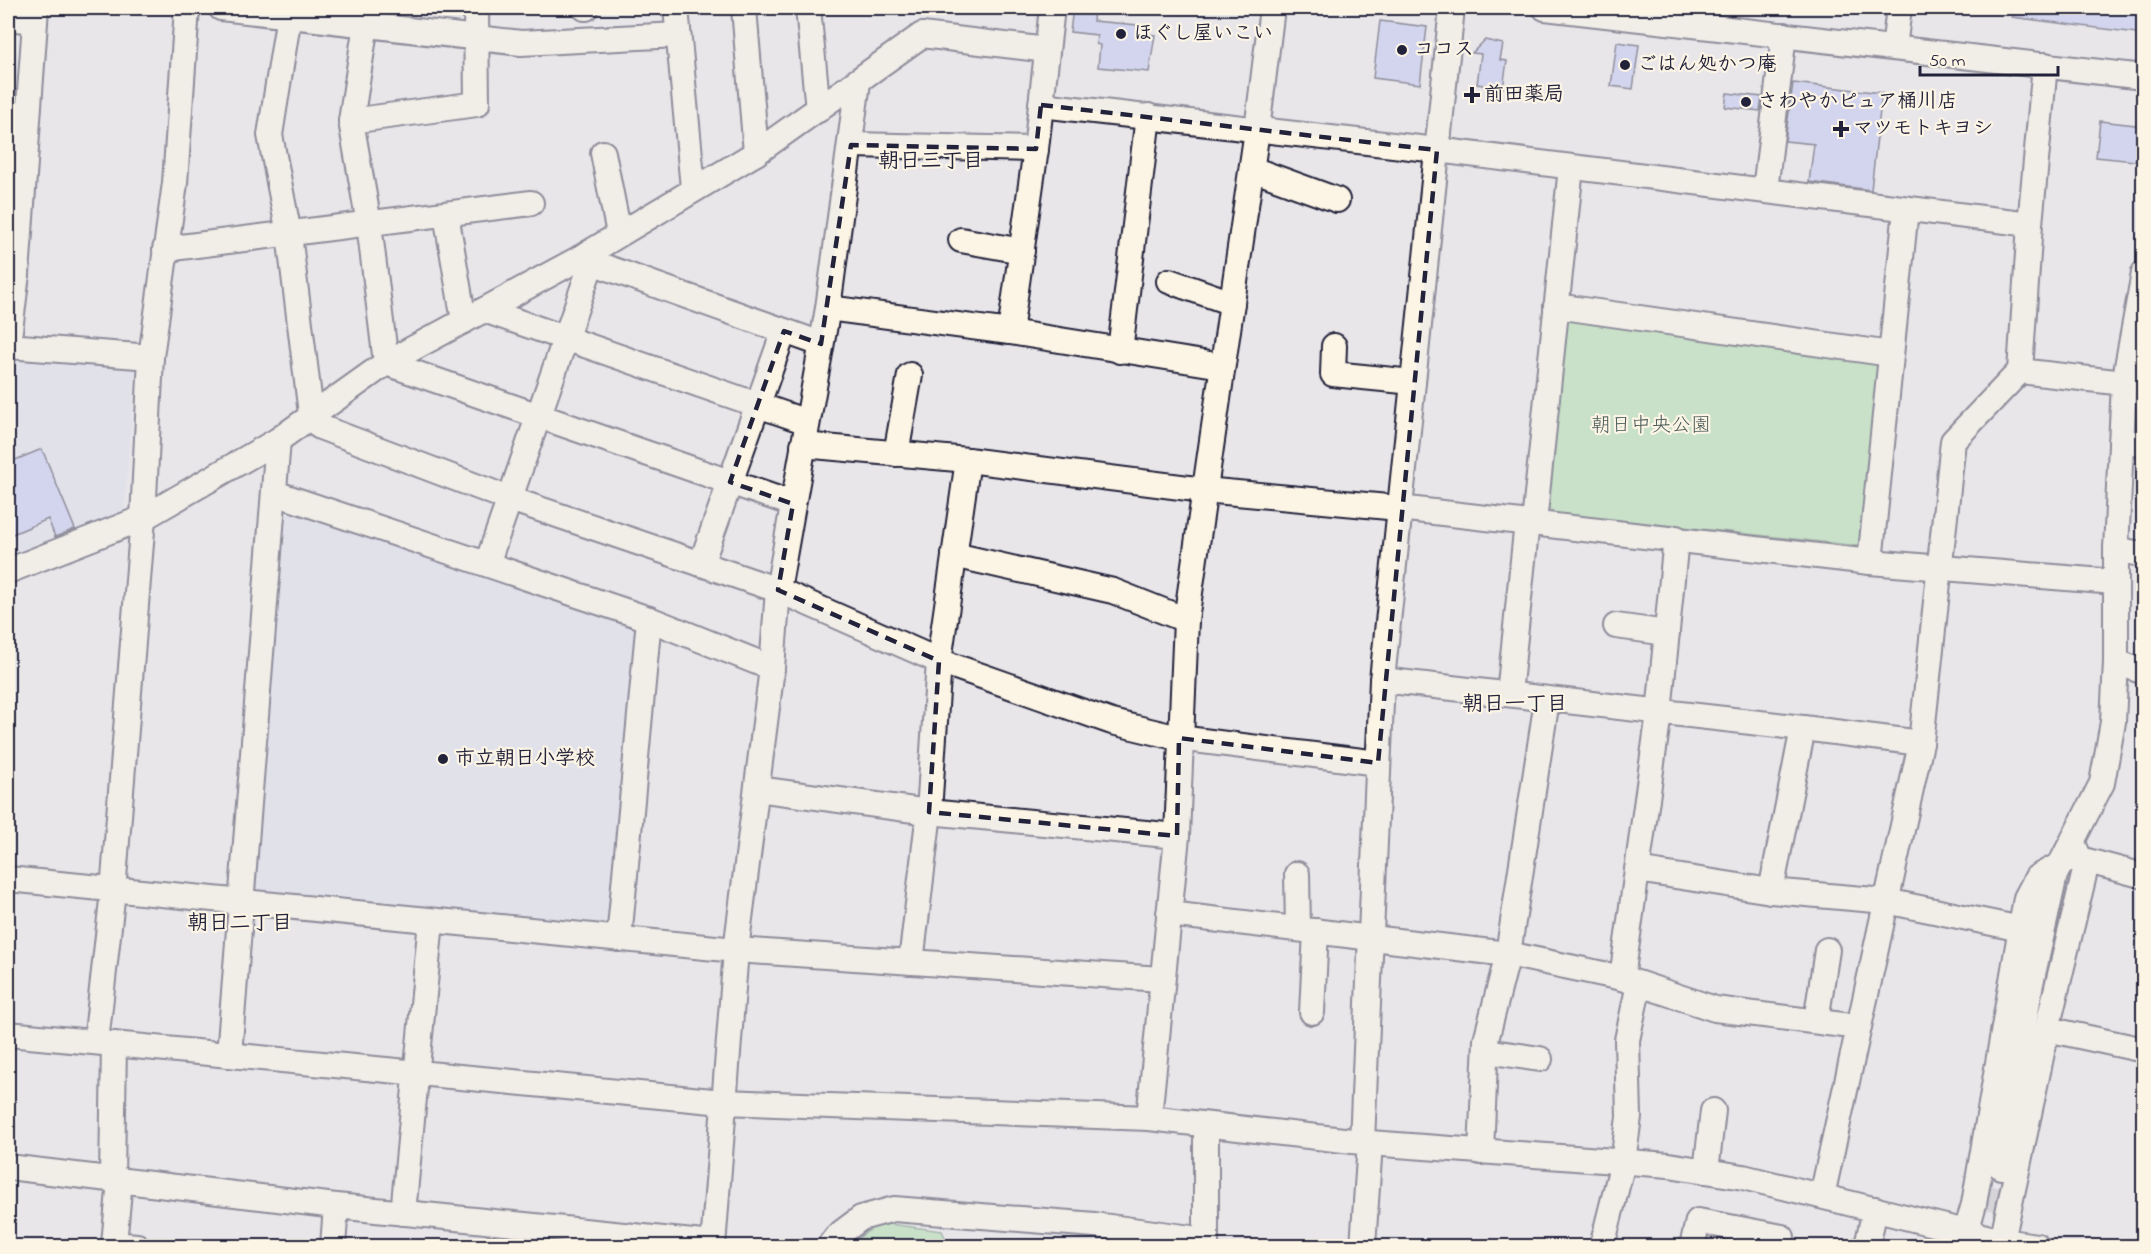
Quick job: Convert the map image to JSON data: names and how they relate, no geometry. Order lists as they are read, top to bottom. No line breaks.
{"districts":["朝日三丁目","朝日一丁目","朝日二丁目"],"parks":["朝日中央公園"],"places":{"other":["ほぐし屋いこい","ココス","ごはん処かつ庵","さわやかピュア桶川店","市立朝日小学校"],"health":["前田薬局","マツモトキヨシ"]},"scale_bar":"50 m"}
